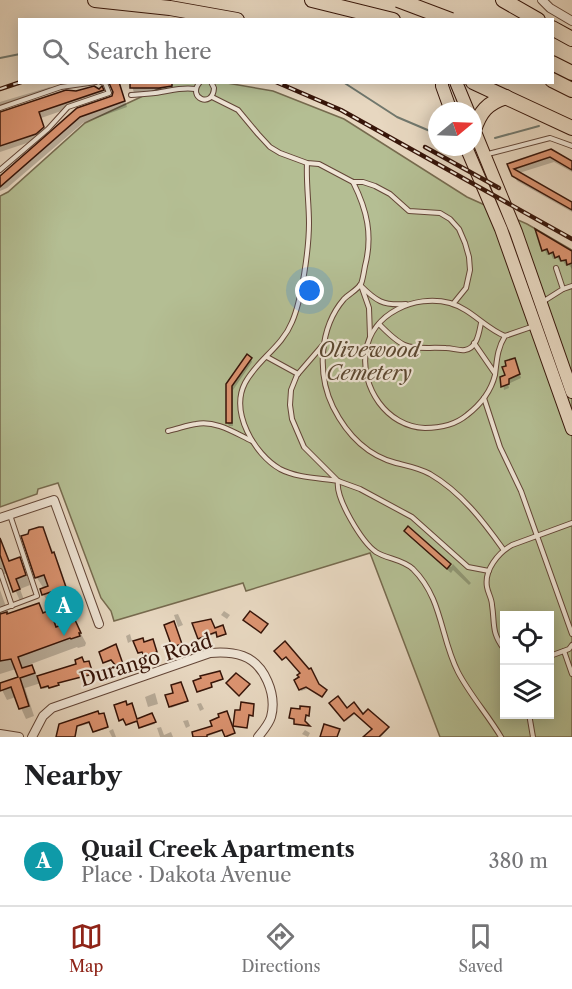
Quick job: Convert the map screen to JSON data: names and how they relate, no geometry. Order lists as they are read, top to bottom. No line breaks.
{"streets":{"street":["Durango Road"]},"parks":["Olivewood Cemetery"],"north":"right","page":{"search":"Search here","pins":"A","heading":"Nearby","list":[{"mark":"A","name":"Quail Creek Apartments","note":"Place · Dakota Avenue","value":"380 m"}],"nav":["Map","Directions","Saved"]}}
